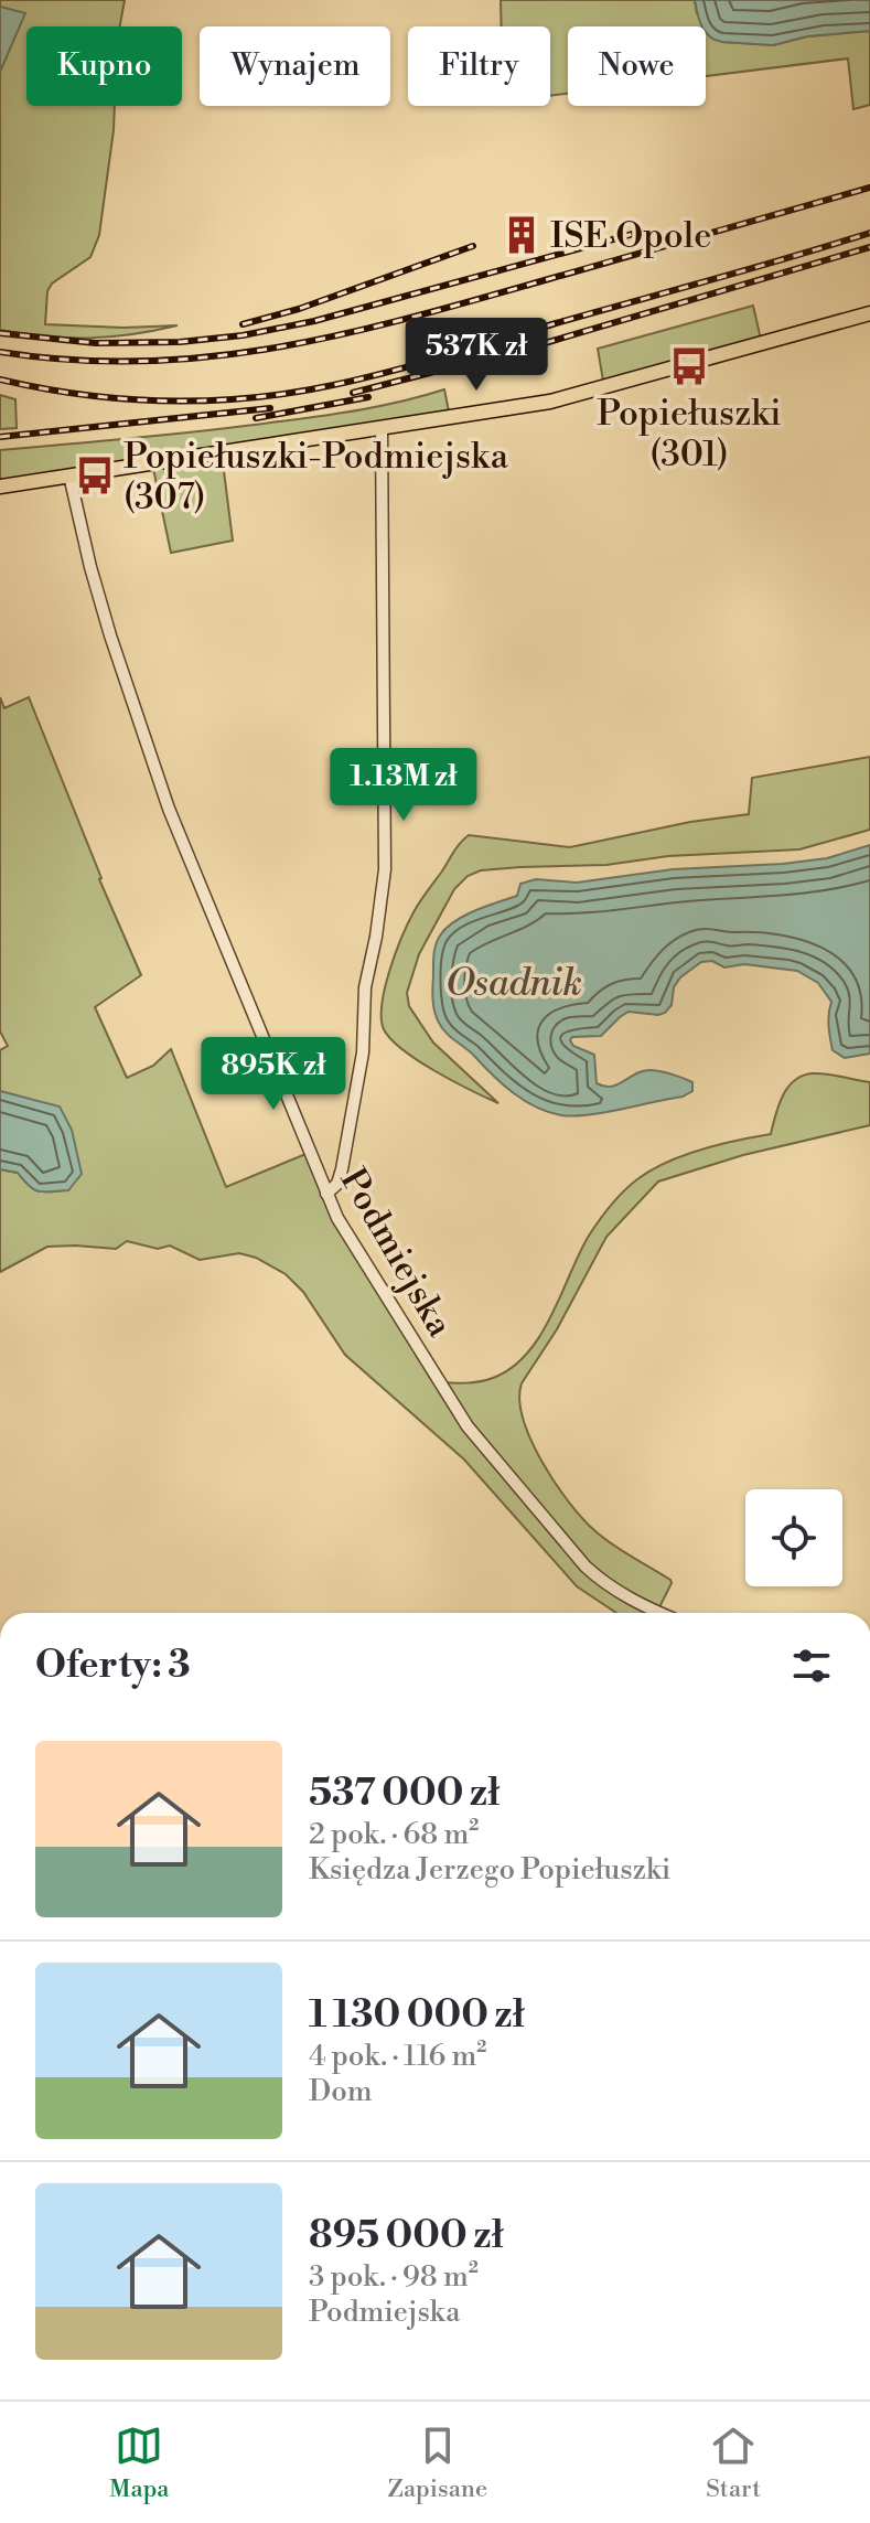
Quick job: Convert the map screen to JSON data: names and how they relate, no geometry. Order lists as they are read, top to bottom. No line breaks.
{"streets":{"street":["Podmiejska"]},"water":["Osadnik"],"places":{"building":["ISE Opole"],"bus stop":["Popiełuszki (301)","Popiełuszki-Podmiejska (307)"]},"page":{"chip":["Kupno","Wynajem","Filtry","Nowe"],"price":["537K zł","1.13M zł","895K zł"],"heading":"Oferty: 3","list":[{"name":"537 000 zł","note":"2 pok. · 68 m² · Księdza Jerzego Popiełuszki"},{"name":"1 130 000 zł","note":"4 pok. · 116 m² · Dom"},{"name":"895 000 zł","note":"3 pok. · 98 m² · Podmiejska"}],"tabs":["Mapa","Zapisane","Start"]}}
